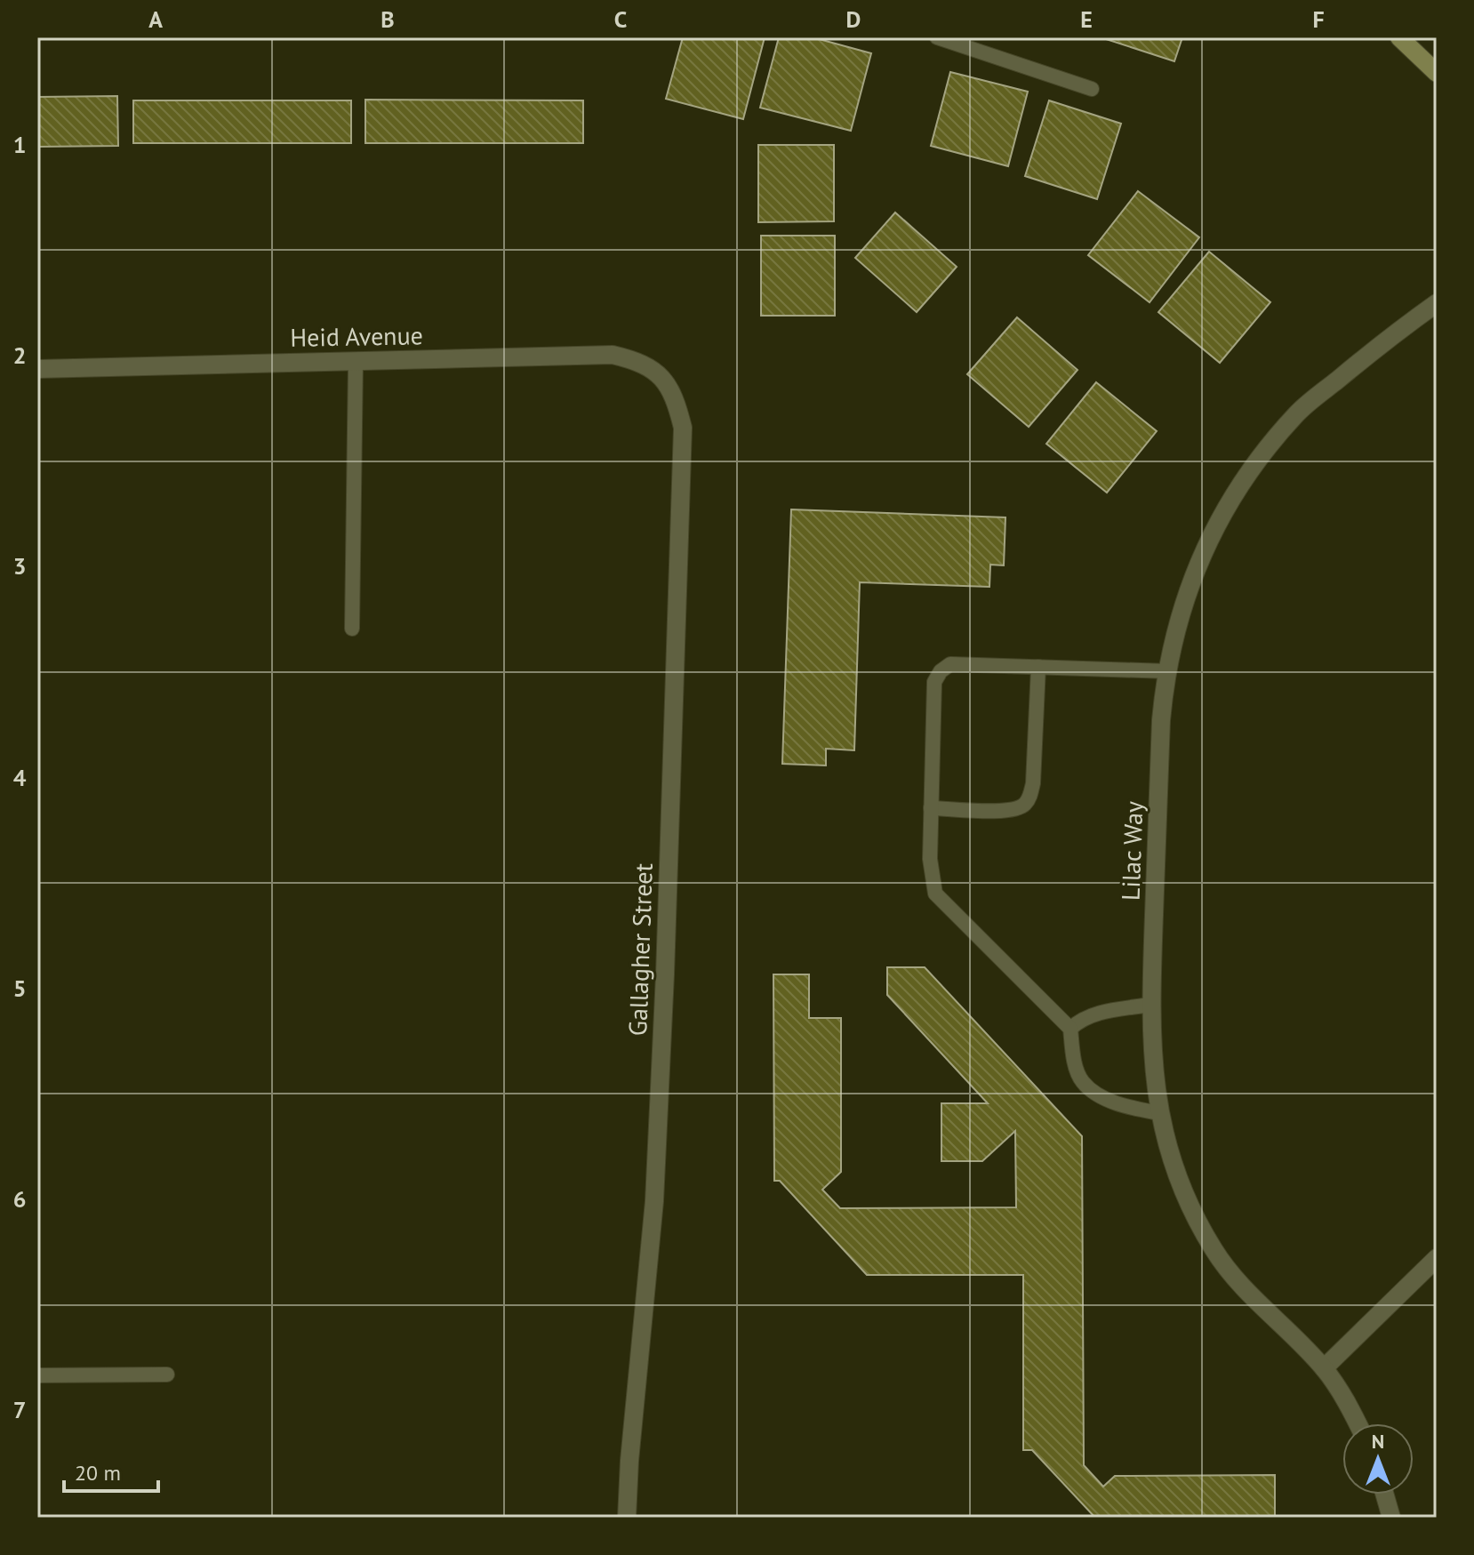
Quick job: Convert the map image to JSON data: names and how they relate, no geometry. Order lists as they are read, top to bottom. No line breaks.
{"streets":{"street":["Heid Avenue","Lilac Way","Gallagher Street"]},"crossings":[["Heid Avenue","Gallagher Street"]],"scale_bar":"20 m","north":"top","grid":{"columns":["A","B","C","D","E","F"],"rows":["1","2","3","4","5","6","7"]}}
